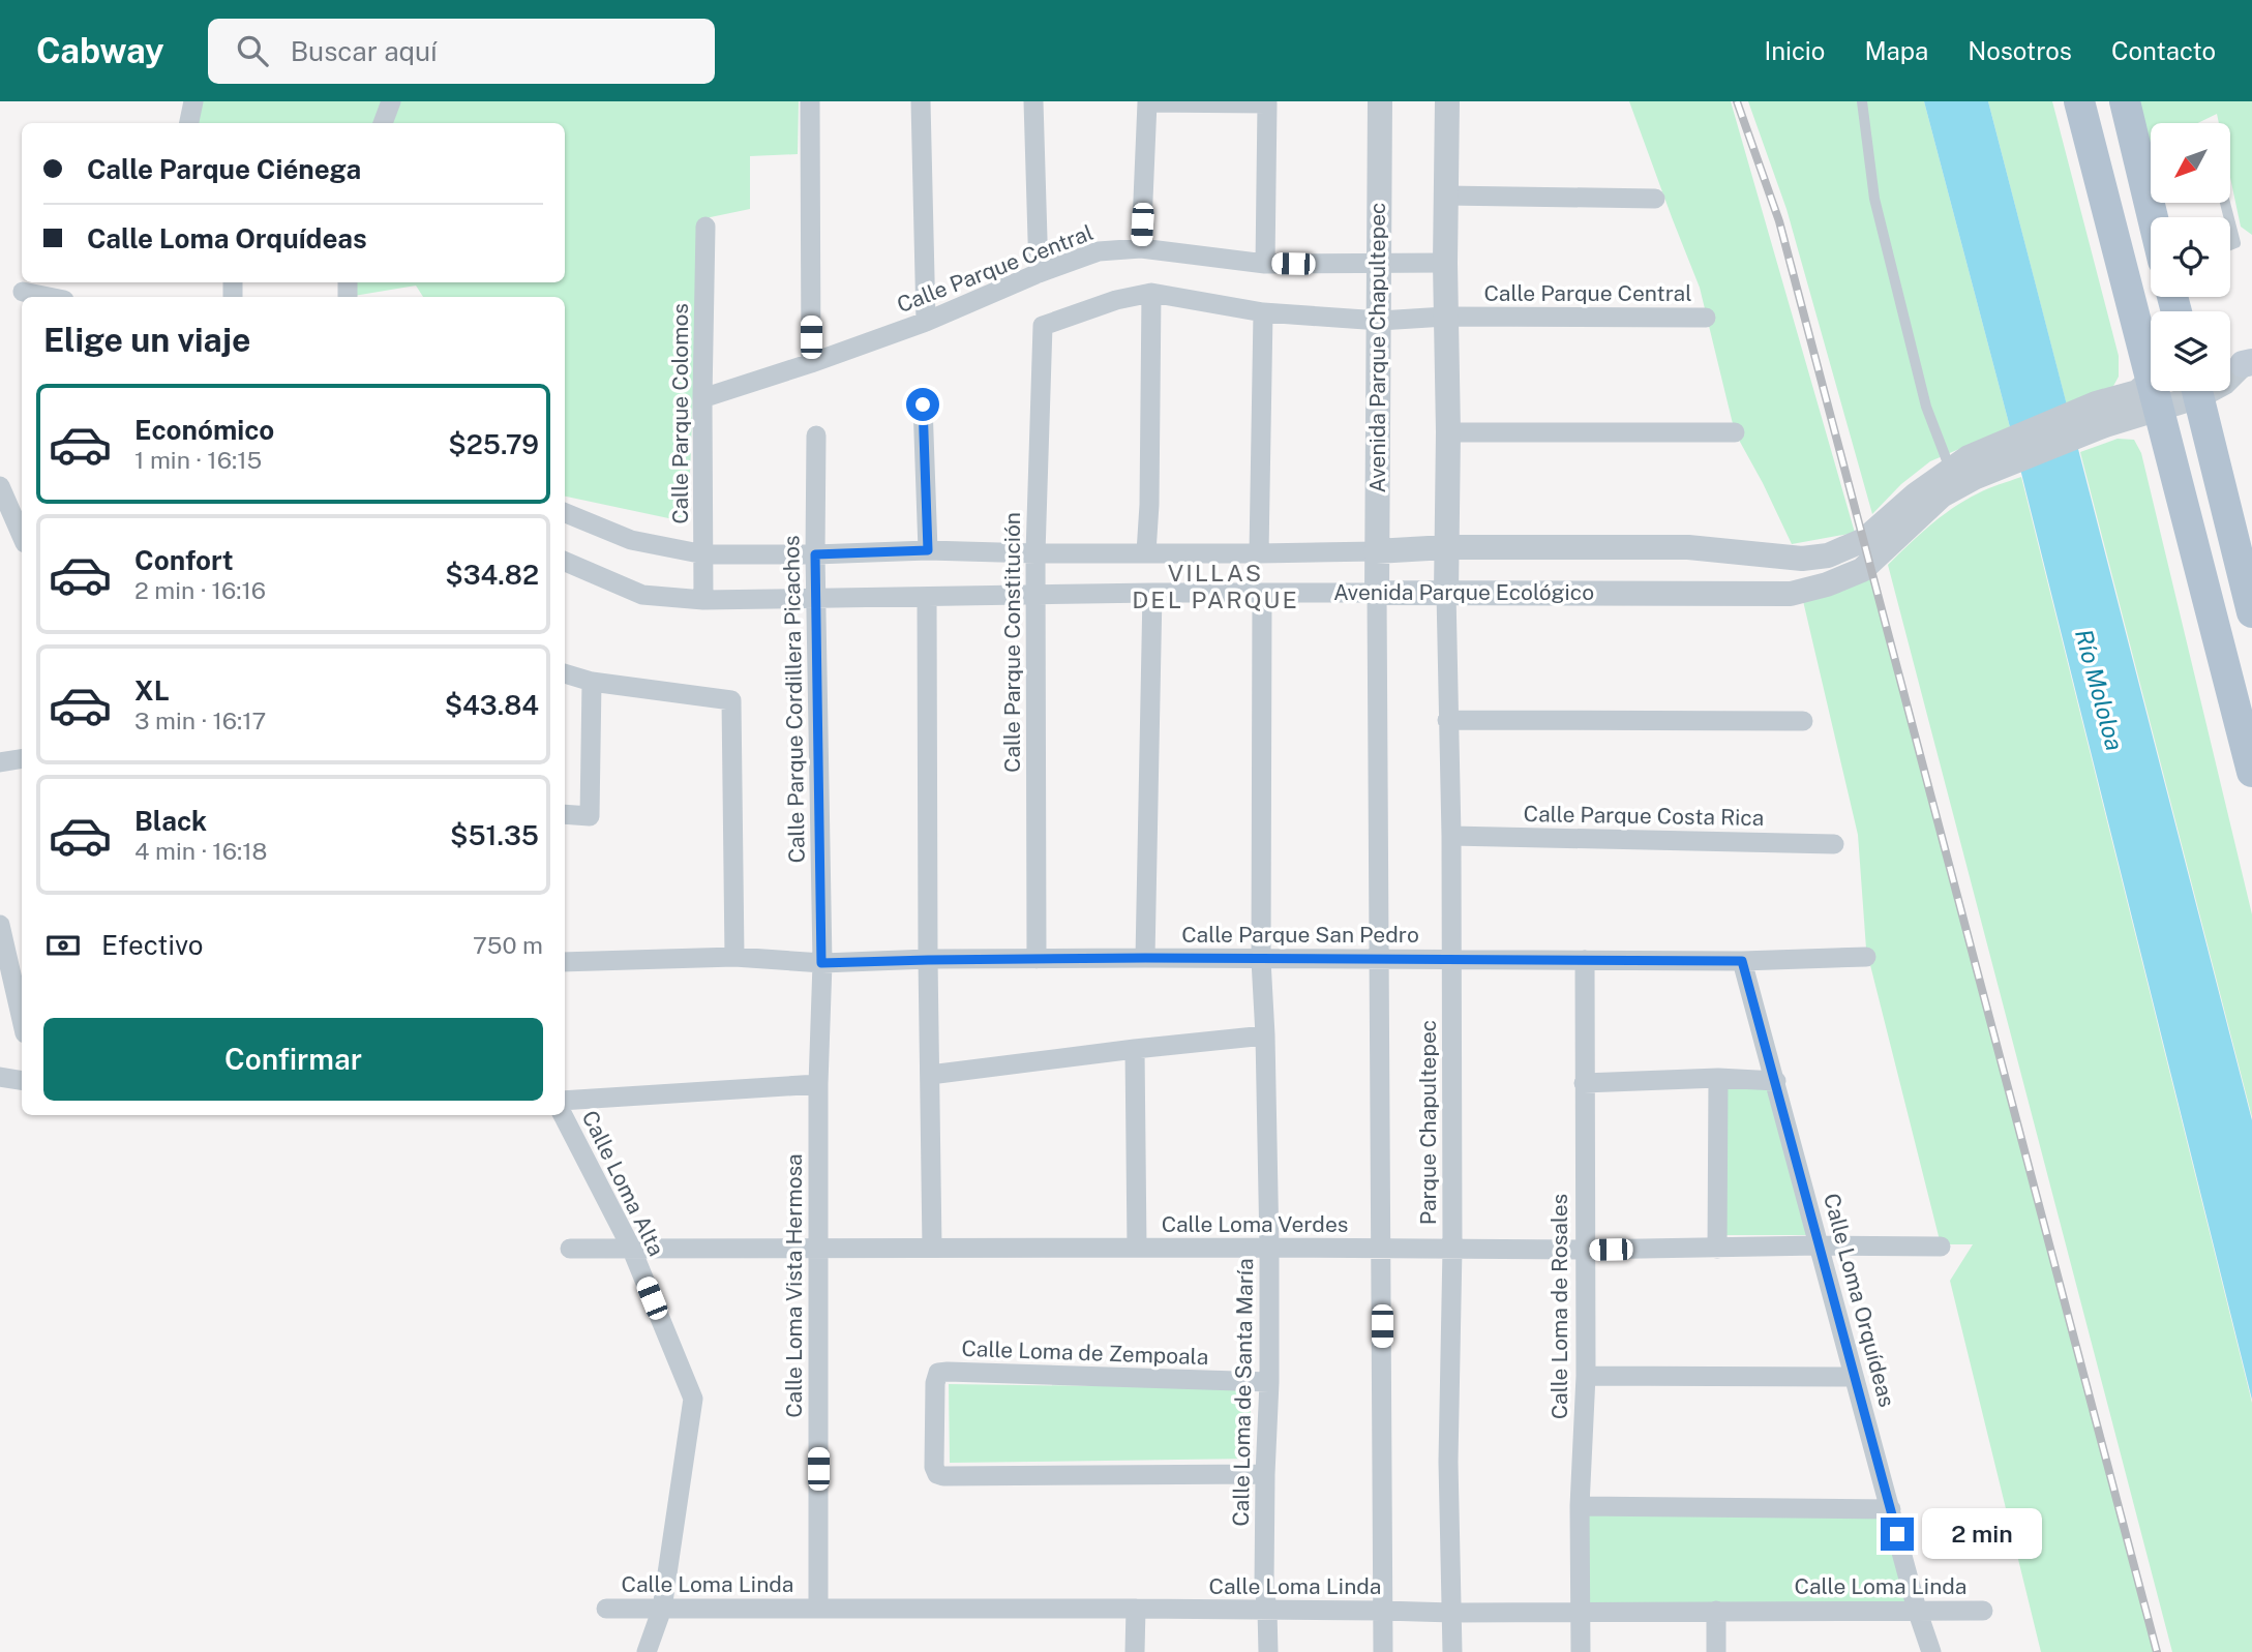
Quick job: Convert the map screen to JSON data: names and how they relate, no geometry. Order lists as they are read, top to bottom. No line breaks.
{"streets":{"street":["Calle Parque Central","Avenida Parque Chapultepec","Calle Parque Colomos","Avenida Parque Ecológico","Calle Parque Constitución","Calle Parque Cordillera Picachos","Calle Parque Costa Rica","Calle Parque San Pedro","Parque Chapultepec","Calle Loma Alta","Calle Loma Verdes","Calle Loma Vista Hermosa","Calle Loma Orquídeas","Calle Loma de Rosales","Calle Loma de Zempoala","Calle Loma de Santa María","Calle Loma Linda"]},"crossings":[["Calle Parque Central","Avenida Parque Chapultepec"],["Calle Parque Central","Calle Parque Colomos"],["Calle Parque Central","Calle Parque Constitución"],["Avenida Parque Chapultepec","Avenida Parque Ecológico"],["Calle Parque Colomos","Avenida Parque Ecológico"],["Avenida Parque Ecológico","Calle Parque Constitución"],["Avenida Parque Ecológico","Calle Parque Cordillera Picachos"],["Avenida Parque Ecológico","Parque Chapultepec"],["Avenida Parque Ecológico","Calle Loma de Santa María"],["Calle Parque Constitución","Calle Parque San Pedro"],["Calle Parque Cordillera Picachos","Calle Parque San Pedro"],["Calle Parque Cordillera Picachos","Calle Loma Vista Hermosa"],["Calle Parque Costa Rica","Parque Chapultepec"],["Calle Parque San Pedro","Parque Chapultepec"],["Calle Parque San Pedro","Calle Loma Vista Hermosa"],["Calle Parque San Pedro","Calle Loma Orquídeas"],["Calle Parque San Pedro","Calle Loma de Rosales"],["Calle Parque San Pedro","Calle Loma de Santa María"],["Parque Chapultepec","Calle Loma Verdes"],["Parque Chapultepec","Calle Loma Linda"],["Calle Loma Alta","Calle Loma Verdes"],["Calle Loma Alta","Calle Loma Linda"],["Calle Loma Verdes","Calle Loma Vista Hermosa"],["Calle Loma Verdes","Calle Loma Orquídeas"],["Calle Loma Verdes","Calle Loma de Rosales"],["Calle Loma Verdes","Calle Loma de Santa María"],["Calle Loma Vista Hermosa","Calle Loma Linda"],["Calle Loma Orquídeas","Calle Loma Linda"],["Calle Loma de Rosales","Calle Loma Linda"],["Calle Loma de Zempoala","Calle Loma de Santa María"],["Calle Loma de Santa María","Calle Loma Linda"]],"districts":["VILLAS DEL PARQUE"],"water":["Río Mololoa"],"north":"bottom left","page":{"header":"Cabway","search":"Buscar aquí","nav":["Inicio","Mapa","Nosotros","Contacto"],"banner":["Calle Parque Ciénega","Calle Loma Orquídeas"],"heading":"Elige un viaje","list":[{"name":"Económico","note":"1 min · 16:15","value":"$25.79"},{"name":"Confort","note":"2 min · 16:16","value":"$34.82"},{"name":"XL","note":"3 min · 16:17","value":"$43.84"},{"name":"Black","note":"4 min · 16:18","value":"$51.35"}],"pay":["Efectivo","750 m"],"buttons":"Confirmar","bubble":"2 min"}}
